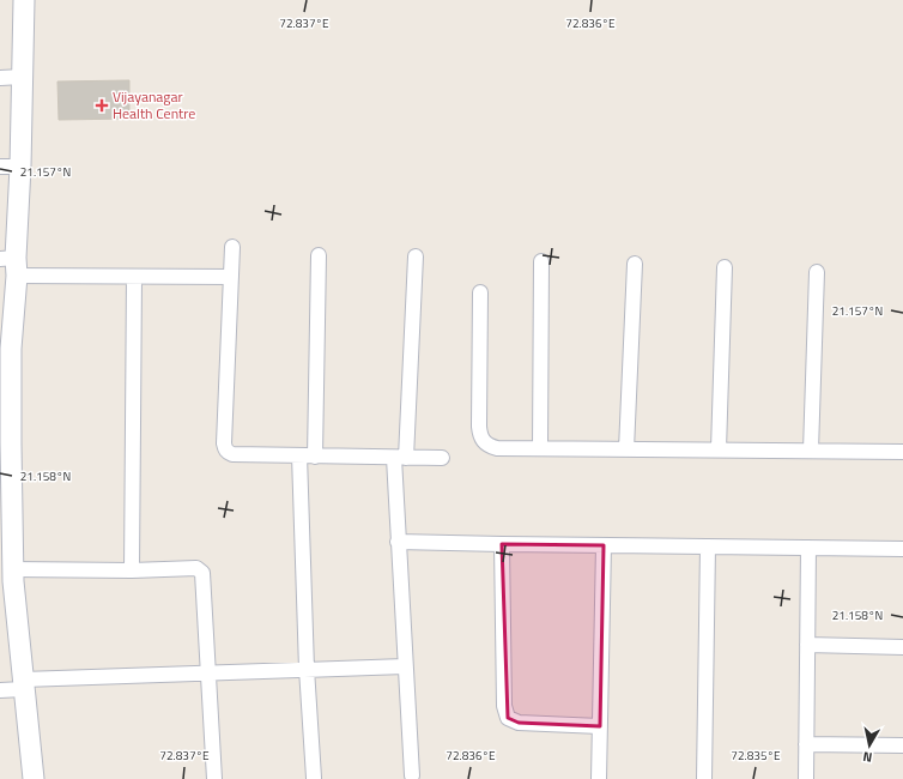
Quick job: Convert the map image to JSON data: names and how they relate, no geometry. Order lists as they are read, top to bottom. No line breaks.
{"places":{"health":["Vijayanagar Health Centre"]},"north":"bottom","coordinates":["72.837°E","72.836°E","21.157°N","21.158°N","72.835°E"]}
